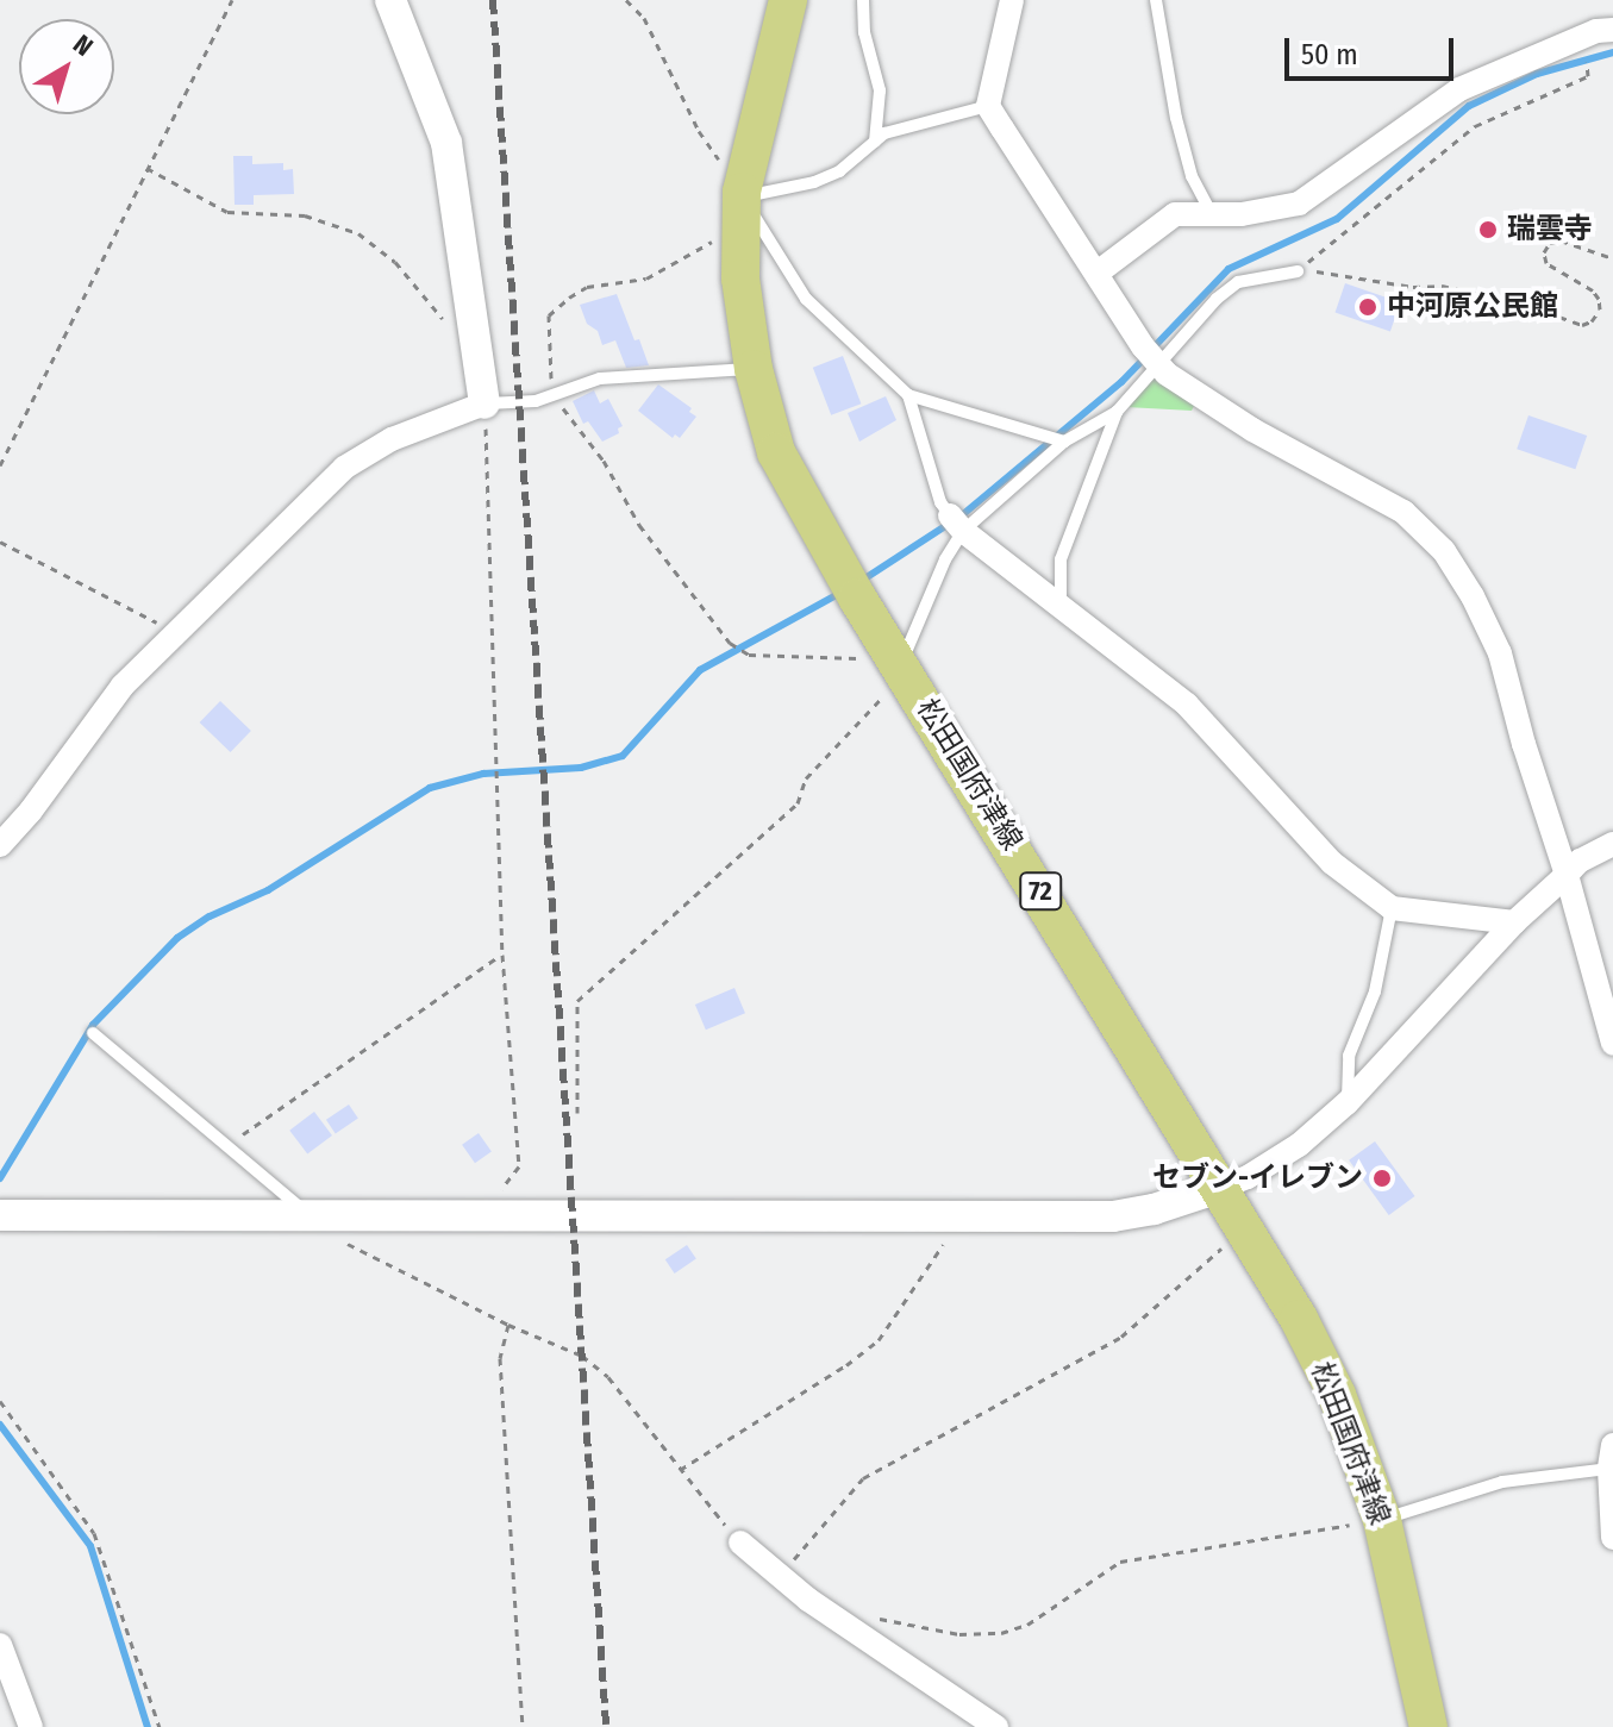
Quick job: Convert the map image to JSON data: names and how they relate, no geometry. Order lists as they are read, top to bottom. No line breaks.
{"streets":{"main road":["松田国府津線","72"]},"places":["瑞雲寺","中河原公民館","セブン-イレブン"],"scale_bar":"50 m","north":"top right"}
